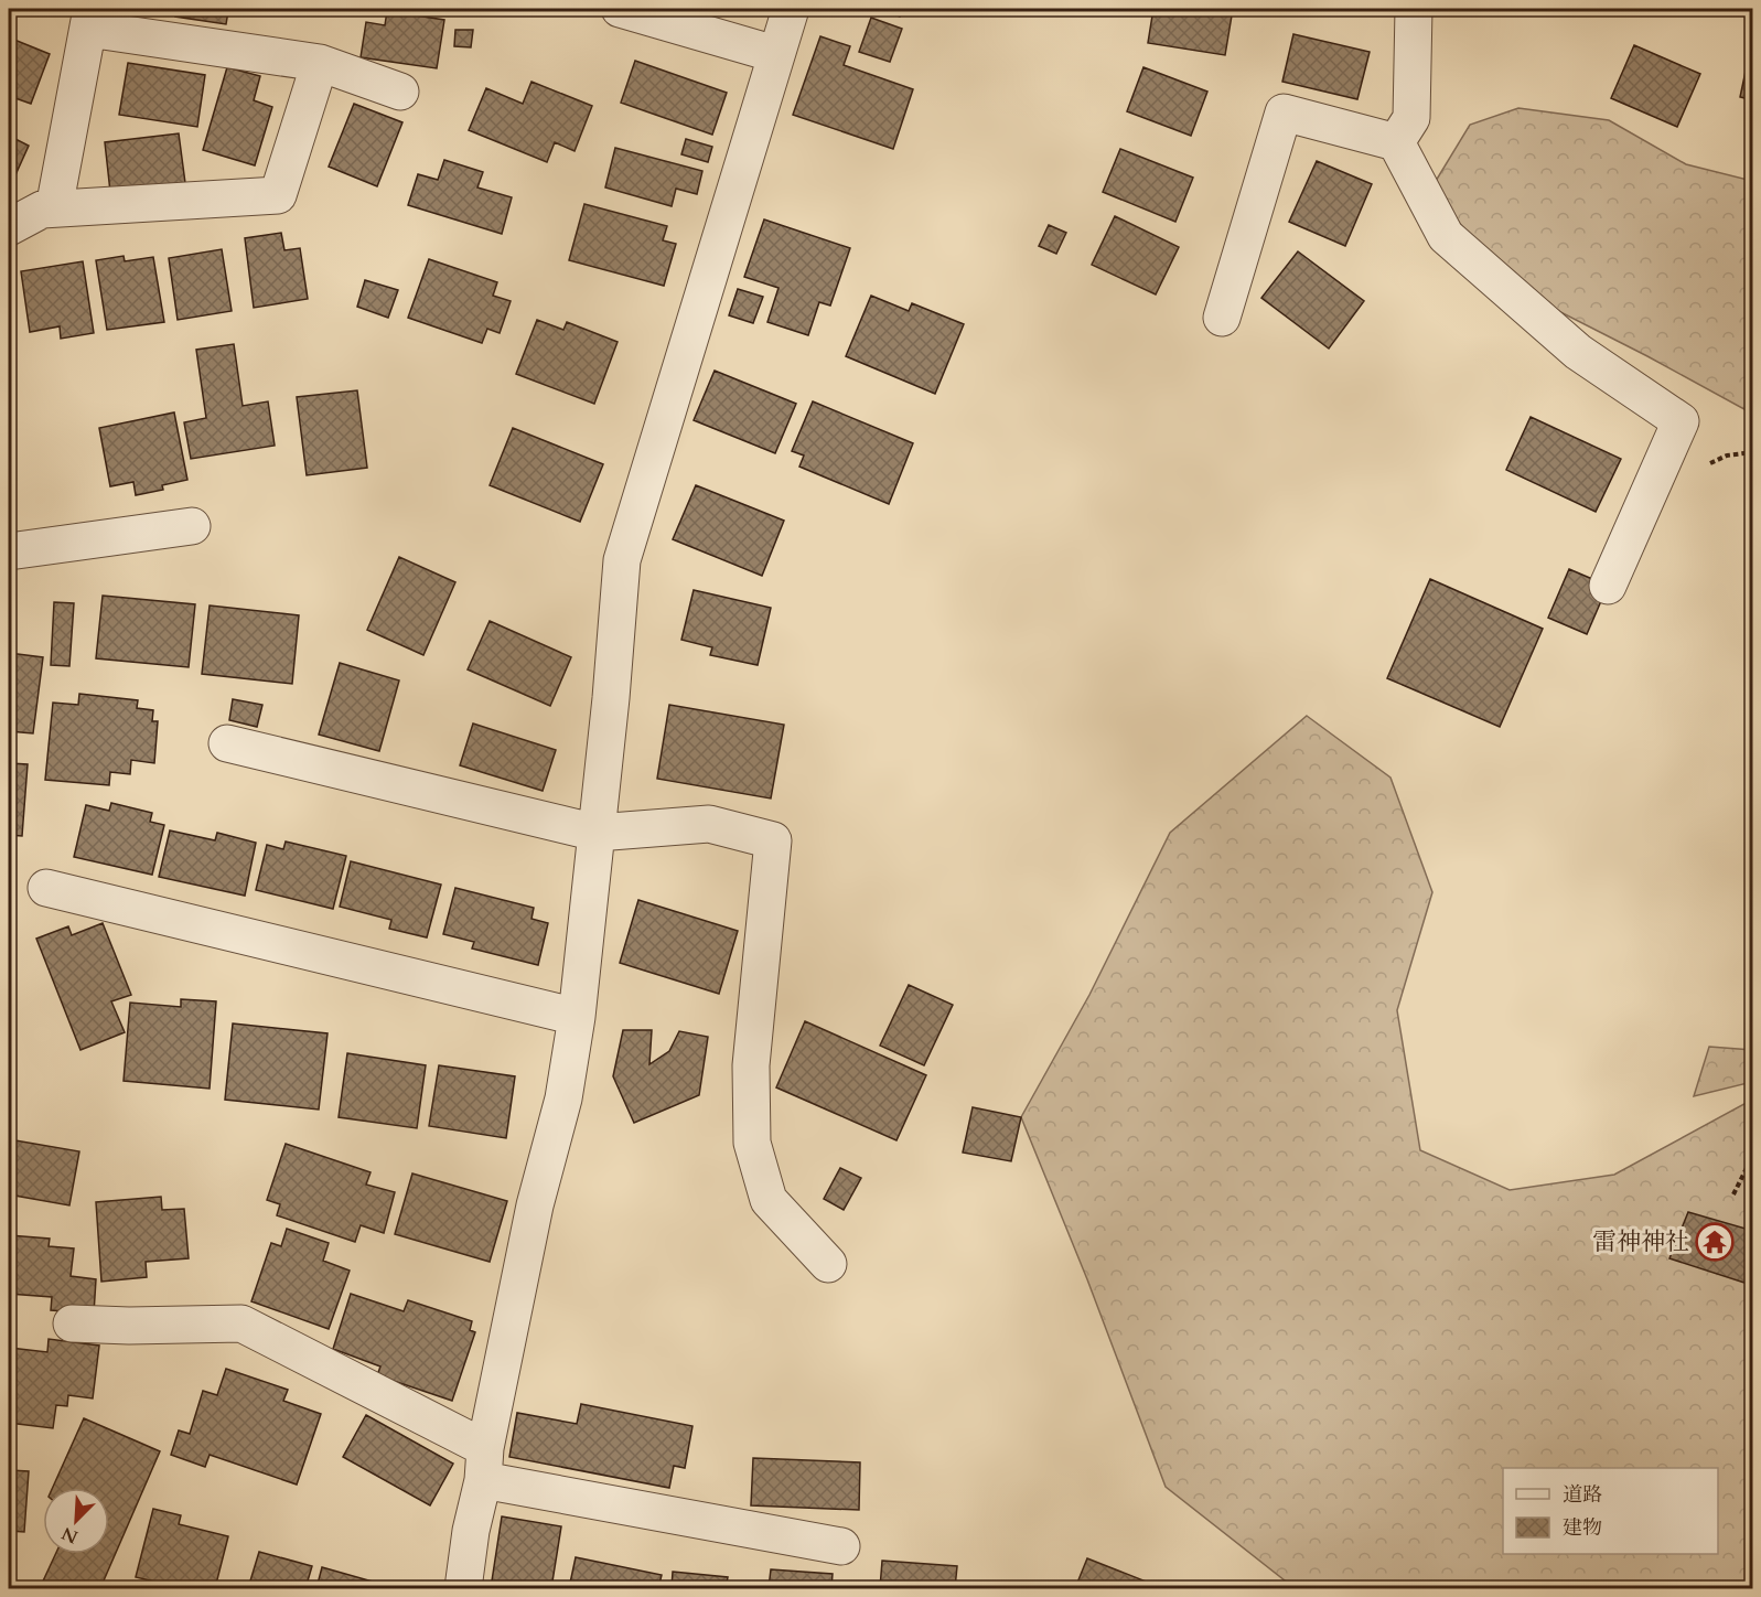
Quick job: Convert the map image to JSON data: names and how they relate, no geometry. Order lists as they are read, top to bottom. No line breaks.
{"places":{"temple":["雷神神社"]},"legend":["道路","建物"],"north":"bottom left"}
